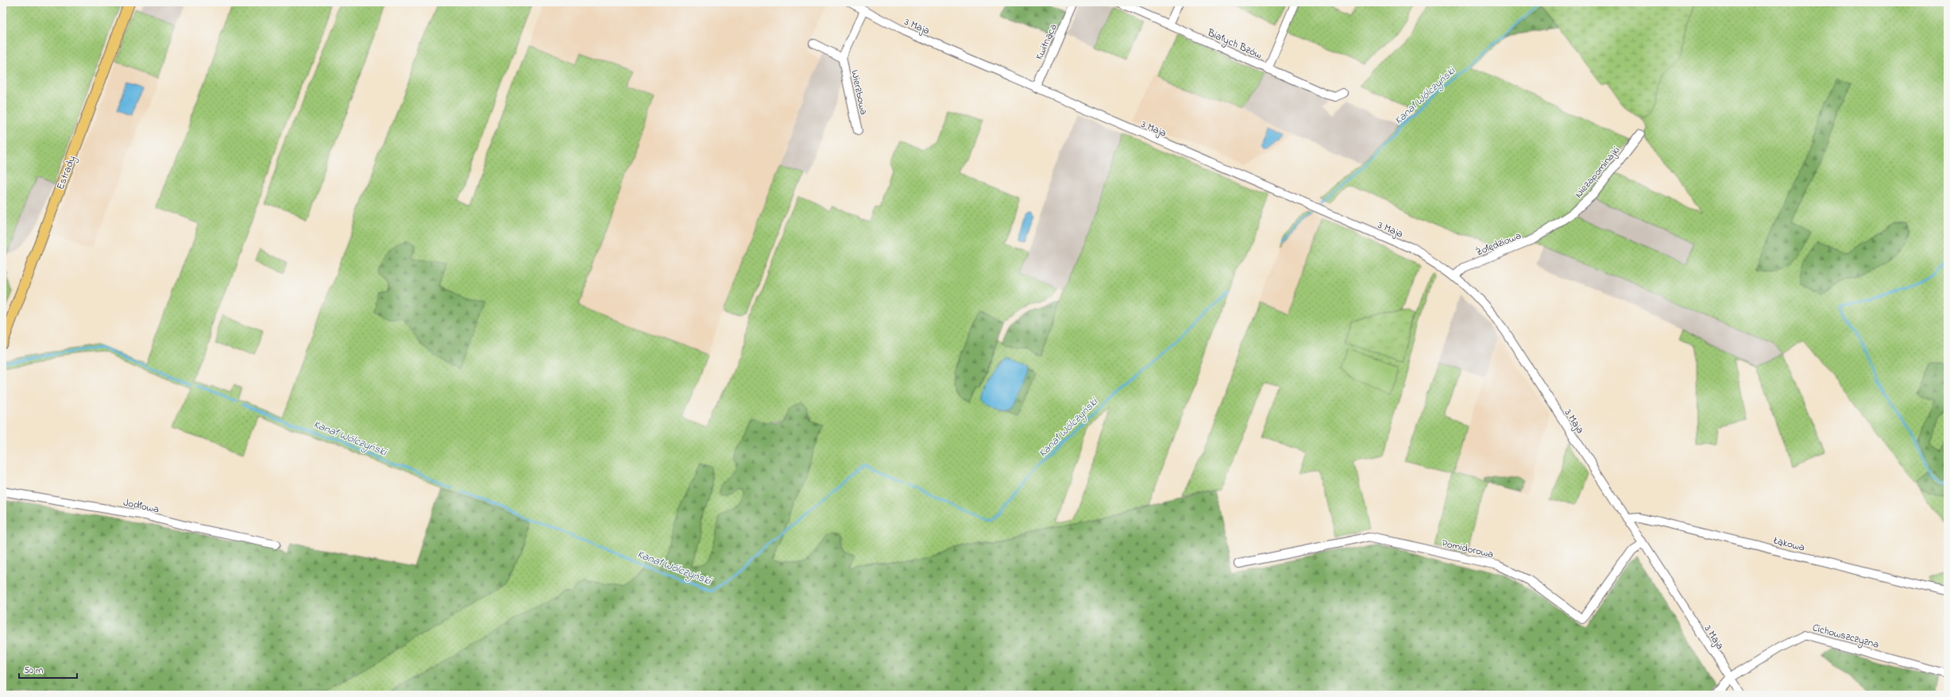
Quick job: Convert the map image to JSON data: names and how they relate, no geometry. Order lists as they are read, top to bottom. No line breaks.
{"streets":{"main road":["Estrady"],"street":["3 Maja","Kwitnąca","Białych Bzów","Wierzbowa","Niezapominajki","Żołędziowa","Jodłowa","Łąkowa","Pomidorowa","Cichowszczyzna"]},"crossings":[["3 Maja","Kwitnąca"],["3 Maja","Wierzbowa"],["3 Maja","Żołędziowa"],["3 Maja","Łąkowa"],["3 Maja","Pomidorowa"],["3 Maja","Cichowszczyzna"],["Niezapominajki","Żołędziowa"]],"water":["Kanał Wólczyński"],"scale_bar":"50 m"}
